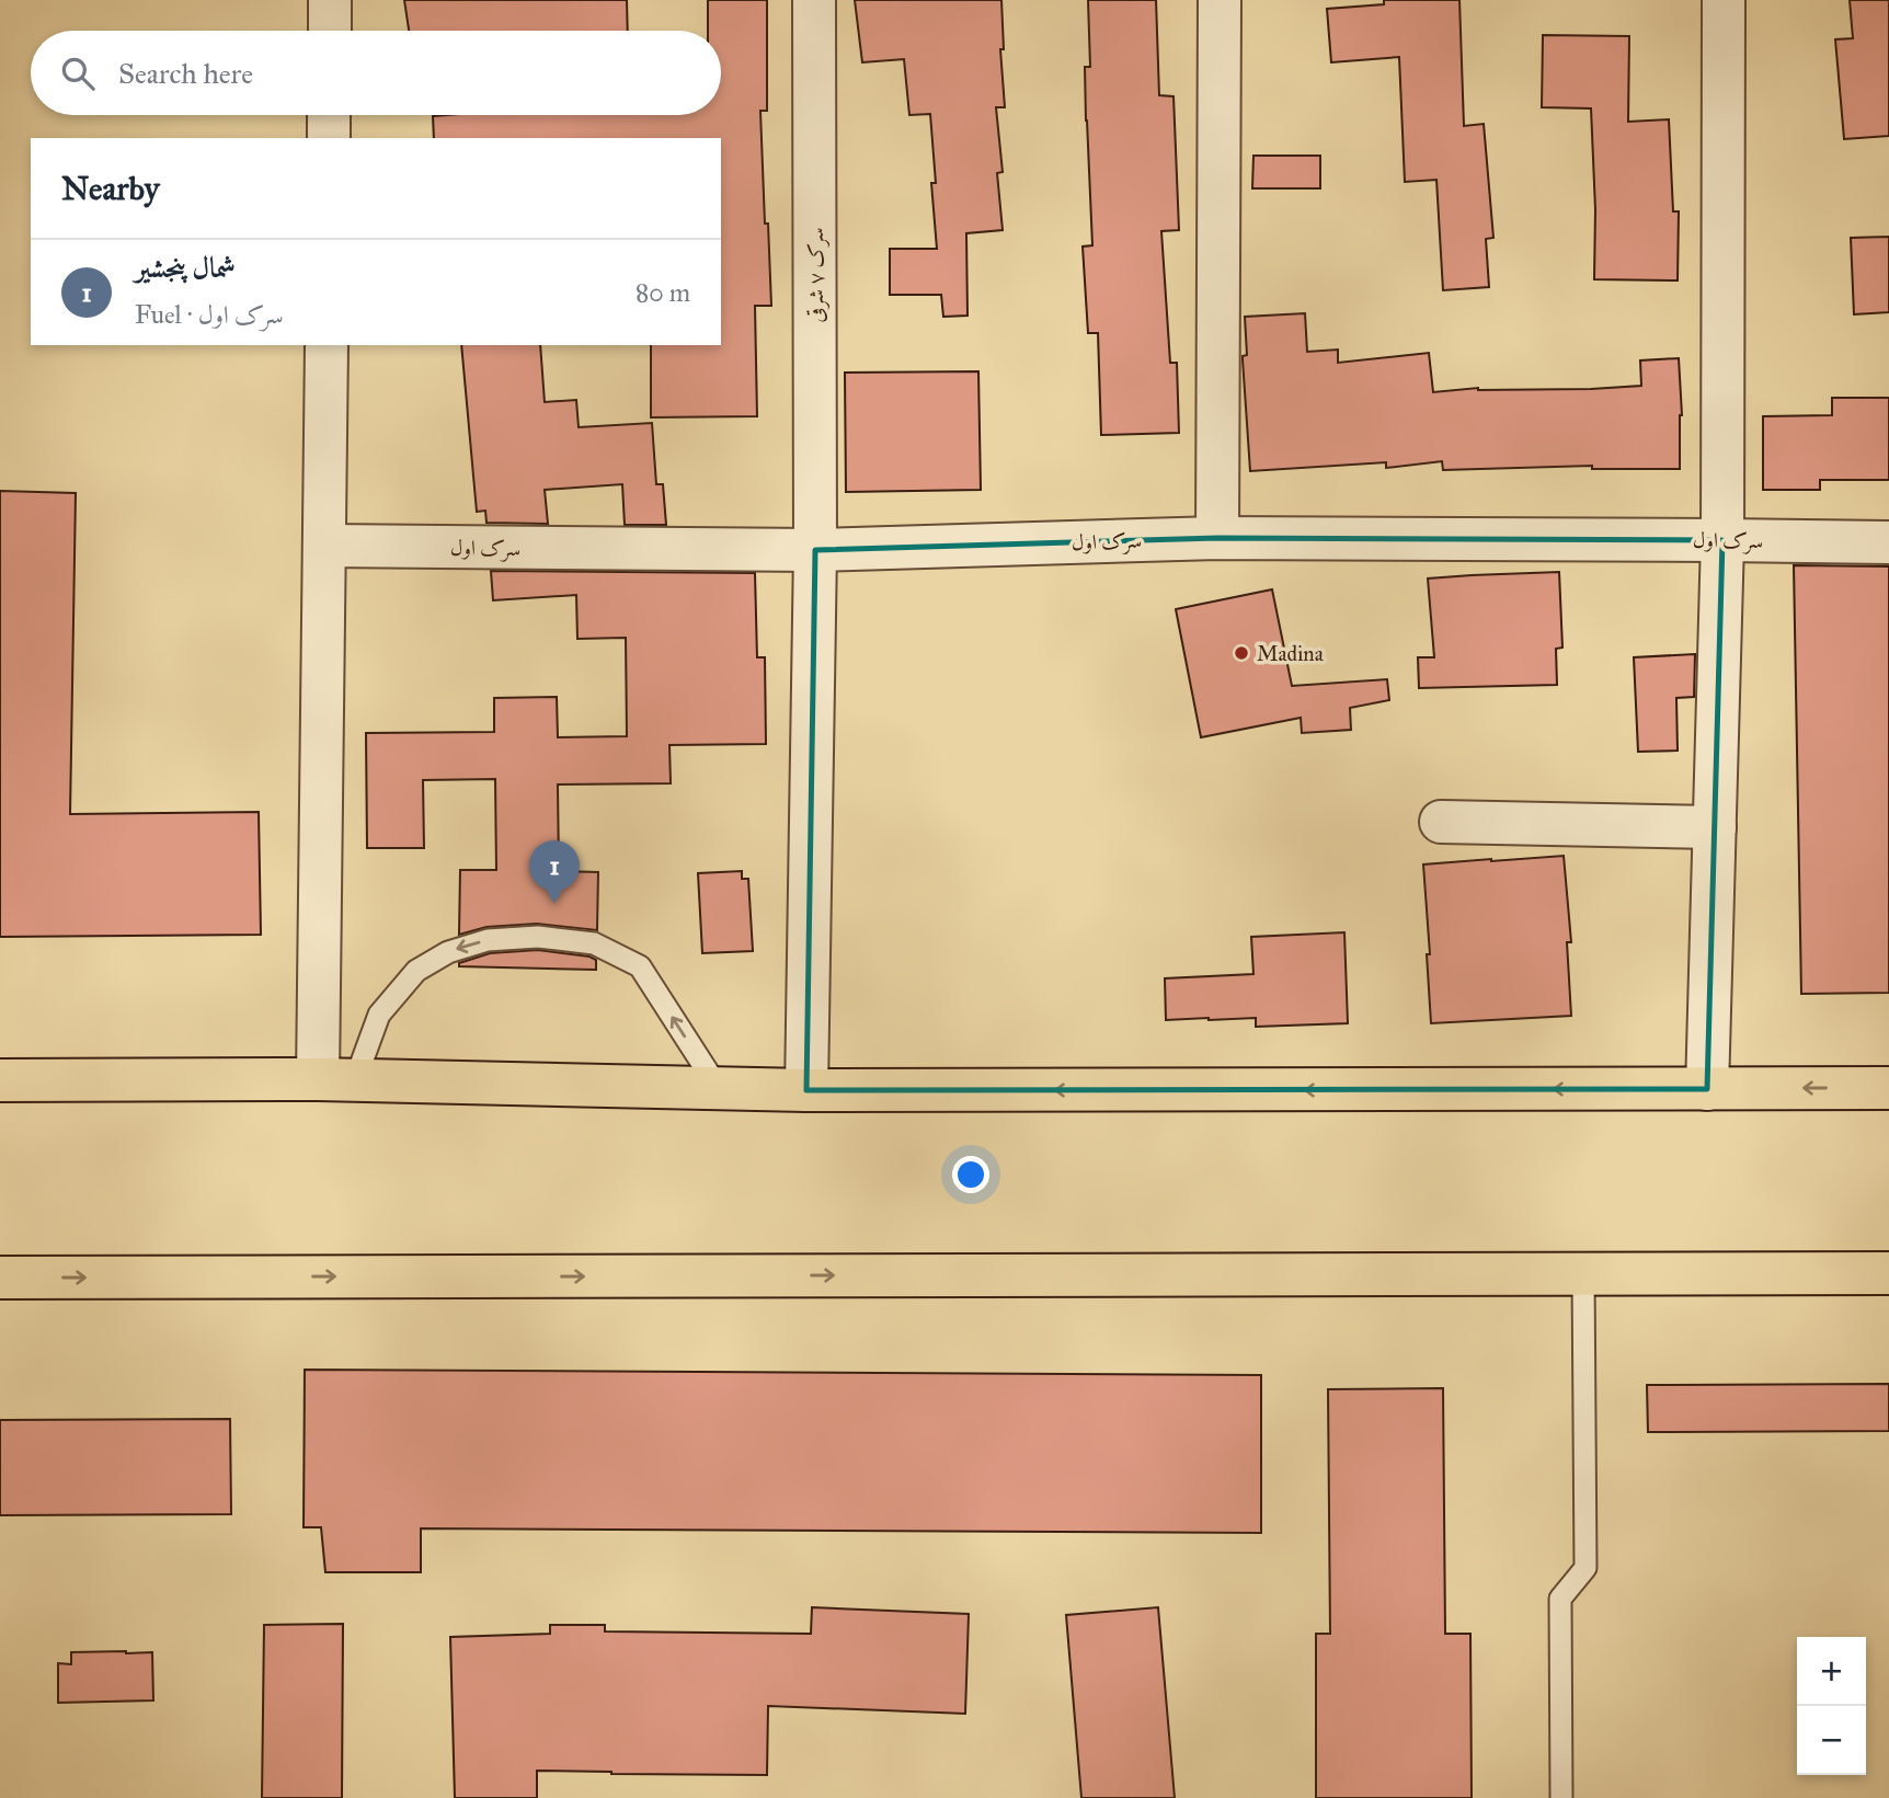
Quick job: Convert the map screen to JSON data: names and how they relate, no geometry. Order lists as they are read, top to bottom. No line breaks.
{"streets":{"street":["سرک ۷ شرقی","سرک‌ اول"]},"crossings":[["سرک ۷ شرقی","سرک‌ اول"]],"places":["Madina"],"page":{"search":"Search here","heading":"Nearby","list":[{"mark":"1","name":"شمال پنجشیر","note":"Fuel · سرک‌ اول","value":"80 m"}],"pins":"1","map_buttons":["+","−"]}}
